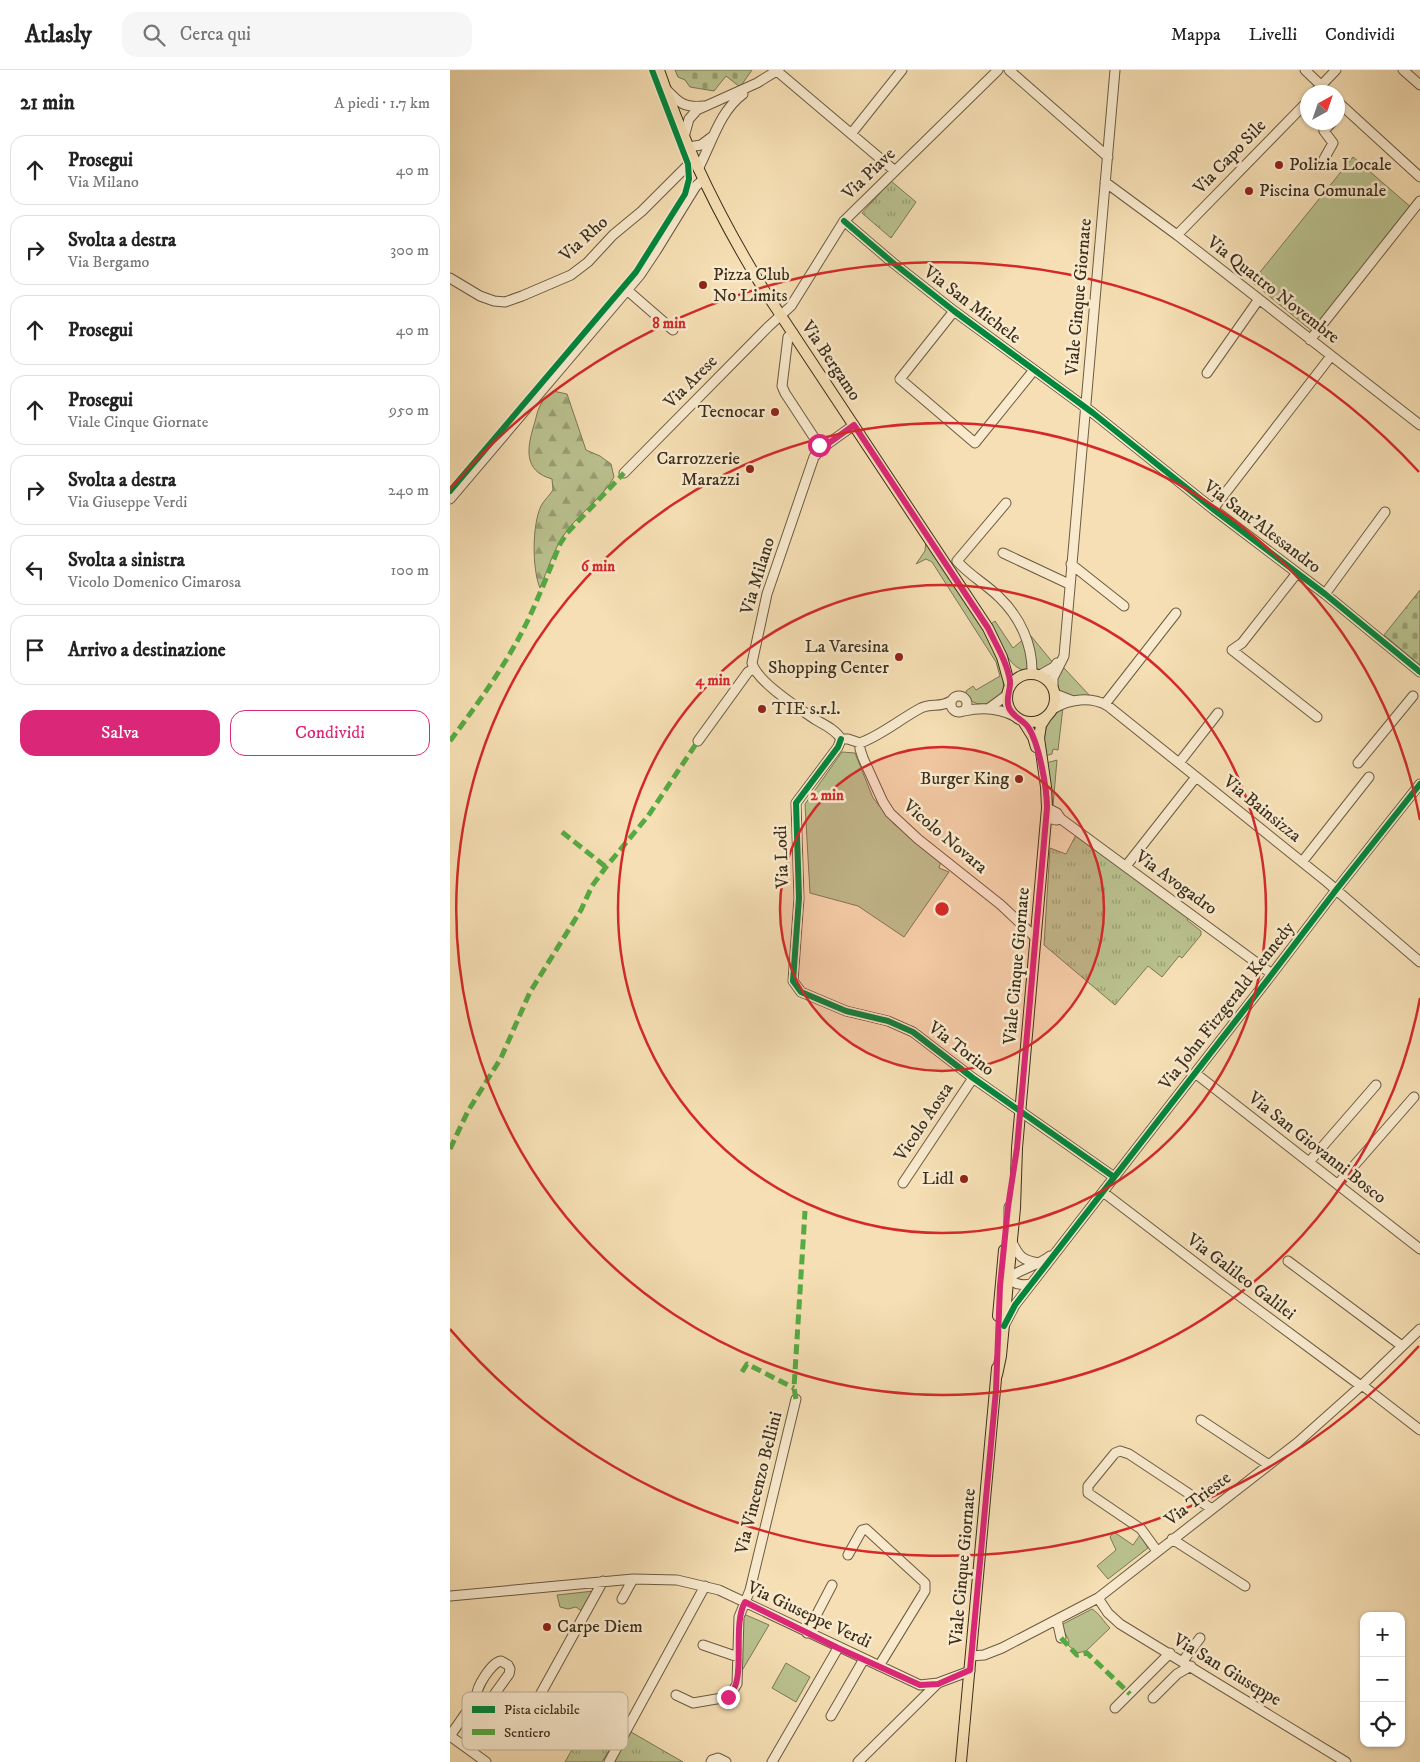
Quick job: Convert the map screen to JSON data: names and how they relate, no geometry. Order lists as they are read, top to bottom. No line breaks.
{"streets":{"main road":["Viale Cinque Giornate","Via Bergamo"],"street":["Via Capo Sile","Via Piave","Via Rho","Via Quattro Novembre","Via San Michele","Via Arese","Via Sant'Alessandro","Via Milano","Via Bainsizza","Vicolo Novara","Via Lodi","Via Avogadro","Via John Fitzgerald Kennedy","Via Torino","Vicolo Aosta","Via San Giovanni Bosco","Via Galileo Galilei","Via Vincenzo Bellini","Via Trieste","Via Giuseppe Verdi","Via San Giuseppe"]},"crossings":[["Via Capo Sile","Via Quattro Novembre"],["Via Piave","Via San Michele"],["Via Piave","Via Bergamo"],["Via Piave","Via Arese"],["Via Rho","Via Bergamo"],["Via Quattro Novembre","Viale Cinque Giornate"],["Viale Cinque Giornate","Via San Michele"],["Viale Cinque Giornate","Via Bergamo"],["Viale Cinque Giornate","Via Sant'Alessandro"],["Viale Cinque Giornate","Vicolo Novara"],["Viale Cinque Giornate","Via Avogadro"],["Viale Cinque Giornate","Via John Fitzgerald Kennedy"],["Viale Cinque Giornate","Via Torino"],["Viale Cinque Giornate","Via Trieste"],["Viale Cinque Giornate","Via Giuseppe Verdi"],["Via San Michele","Via Sant'Alessandro"],["Via Bergamo","Via Arese"],["Via Bergamo","Via Milano"],["Via Bainsizza","Via John Fitzgerald Kennedy"],["Via Lodi","Via Torino"],["Via Avogadro","Via John Fitzgerald Kennedy"],["Via John Fitzgerald Kennedy","Via Torino"],["Via John Fitzgerald Kennedy","Via San Giovanni Bosco"],["Via John Fitzgerald Kennedy","Via Galileo Galilei"],["Via Torino","Vicolo Aosta"],["Via Galileo Galilei","Via Trieste"],["Via Vincenzo Bellini","Via Giuseppe Verdi"],["Via Trieste","Via San Giuseppe"]],"places":["Polizia Locale","Piscina Comunale","Pizza Club No Limits","Tecnocar","Carrozzerie Marazzi","La Varesina Shopping Center","TIE s.r.l.","Burger King","Lidl","Carpe Diem"],"legend":["Pista ciclabile","Sentiero"],"north":"top right","page":{"header":"Atlasly","search":"Cerca qui","nav":["Mappa","Livelli","Condividi"],"heading":["21 min","A piedi · 1.7 km"],"list":[["Prosegui","Via Milano","40 m"],["Svolta a destra","Via Bergamo","300 m"],["Prosegui","40 m"],["Prosegui","Viale Cinque Giornate","950 m"],["Svolta a destra","Via Giuseppe Verdi","240 m"],["Svolta a sinistra","Vicolo Domenico Cimarosa","100 m"],"Arrivo a destinazione"],"buttons":["Salva","Condividi"],"map_buttons":["+","−"]},"rings":["8 min","6 min","4 min","2 min"]}
